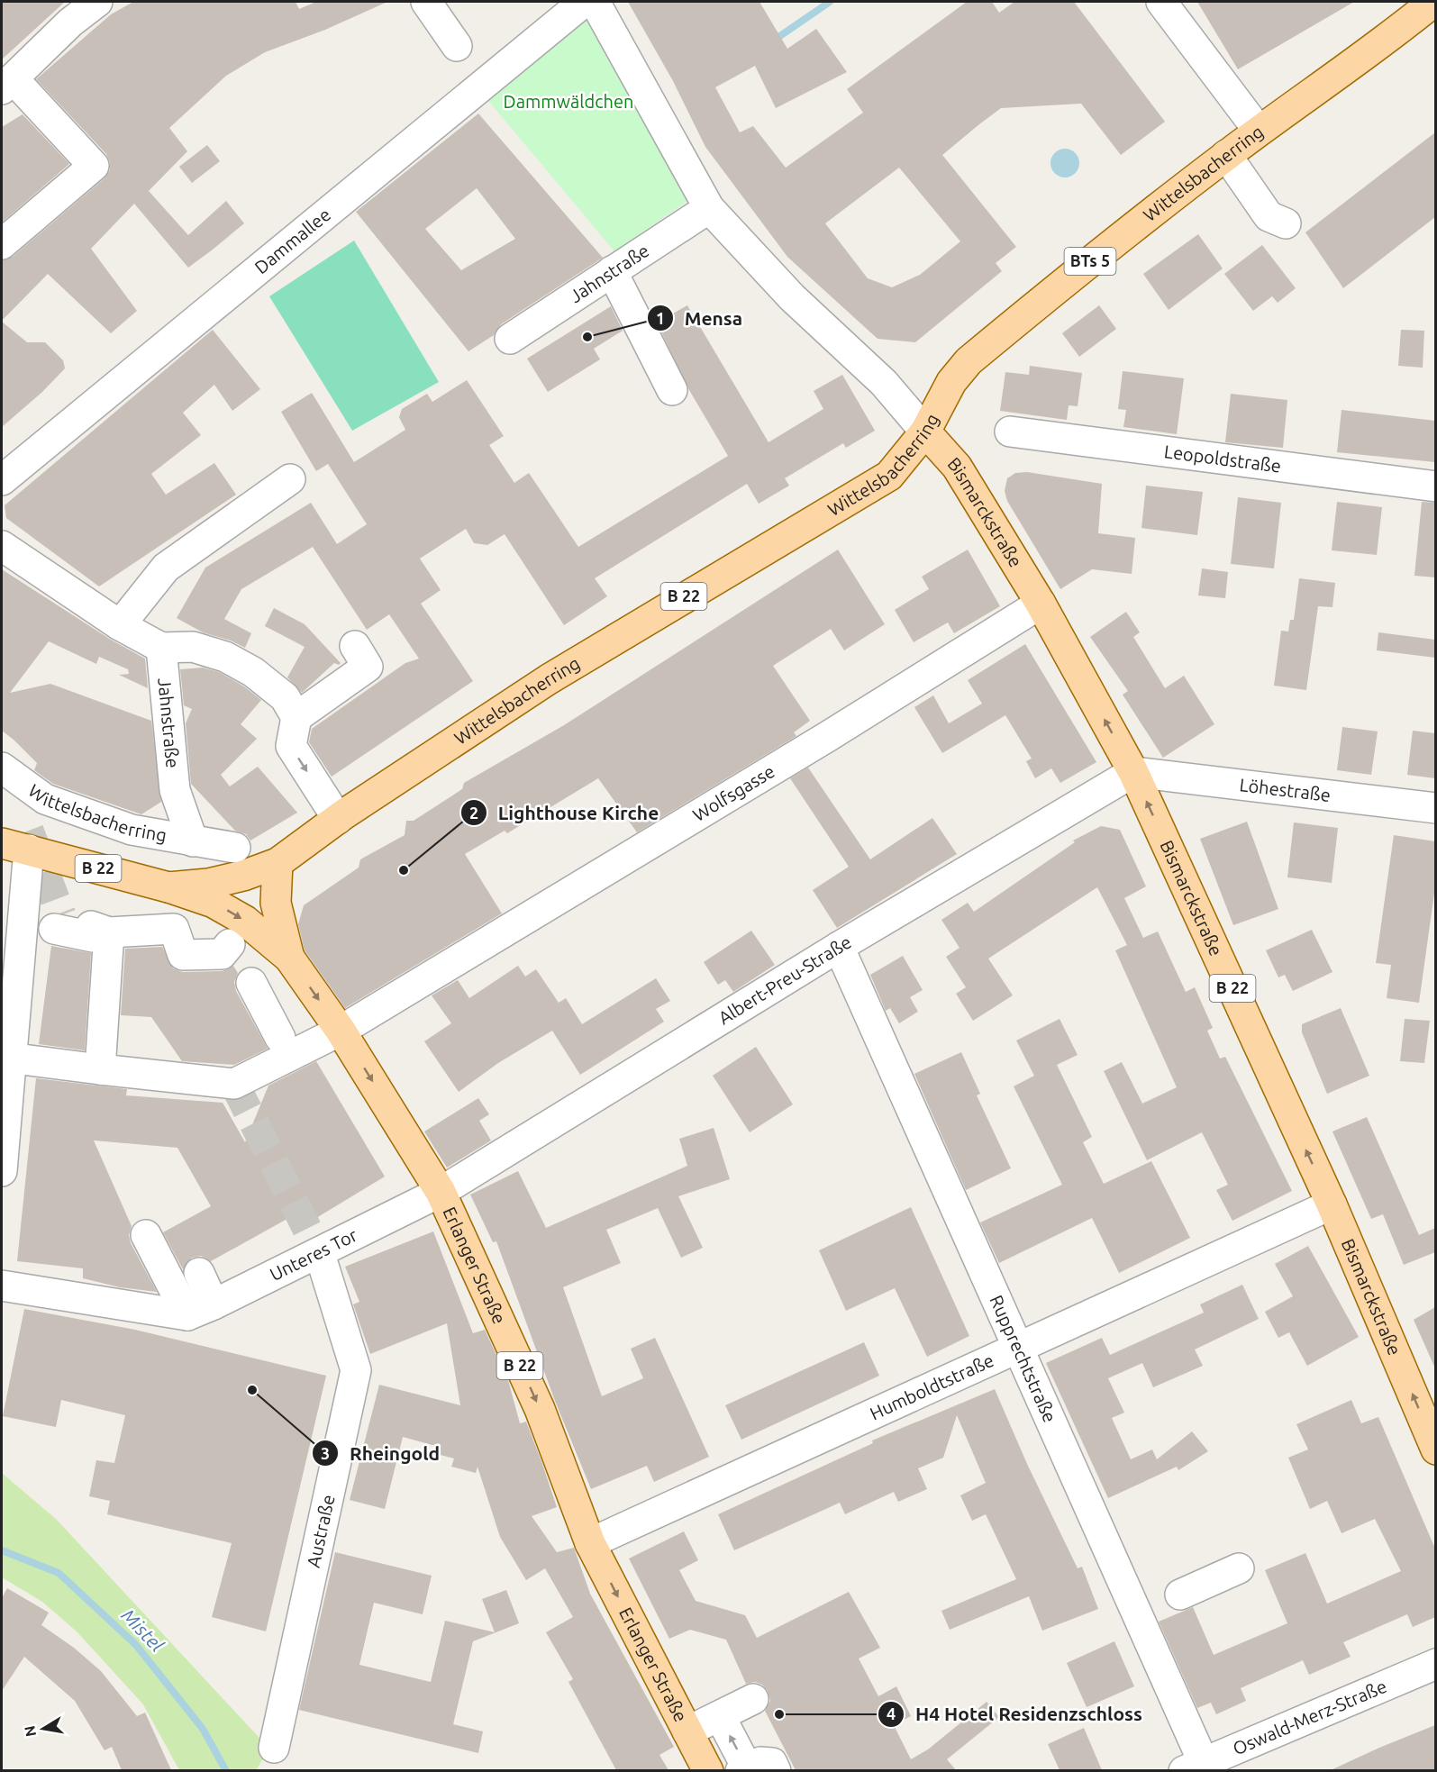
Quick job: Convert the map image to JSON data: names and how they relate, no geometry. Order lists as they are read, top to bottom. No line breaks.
{"streets":{"main road":["Wittelsbacherring","BTs 5","Bismarckstraße","B 22","Erlanger Straße"],"street":["Dammallee","Jahnstraße","Leopoldstraße","Löhestraße","Wolfsgasse","Albert-Preu-Straße","Unteres Tor","Rupprechtstraße","Humboldtstraße","Austraße","Oswald-Merz-Straße"]},"crossings":[["Wittelsbacherring","Jahnstraße"],["Wittelsbacherring","Bismarckstraße"],["Wittelsbacherring","B 22"],["Bismarckstraße","Löhestraße"],["Bismarckstraße","Wolfsgasse"],["Bismarckstraße","Albert-Preu-Straße"],["Bismarckstraße","Humboldtstraße"],["B 22","Erlanger Straße"],["Löhestraße","Albert-Preu-Straße"],["Wolfsgasse","Erlanger Straße"],["Albert-Preu-Straße","Unteres Tor"],["Albert-Preu-Straße","Erlanger Straße"],["Albert-Preu-Straße","Rupprechtstraße"],["Unteres Tor","Erlanger Straße"],["Unteres Tor","Austraße"],["Erlanger Straße","Humboldtstraße"],["Rupprechtstraße","Humboldtstraße"],["Rupprechtstraße","Oswald-Merz-Straße"]],"one_way":["Bismarckstraße","Erlanger Straße"],"water":["Mistel"],"parks":["Dammwäldchen"],"places":["Mensa","Lighthouse Kirche","Rheingold","H4 Hotel Residenzschloss"],"north":"left"}
